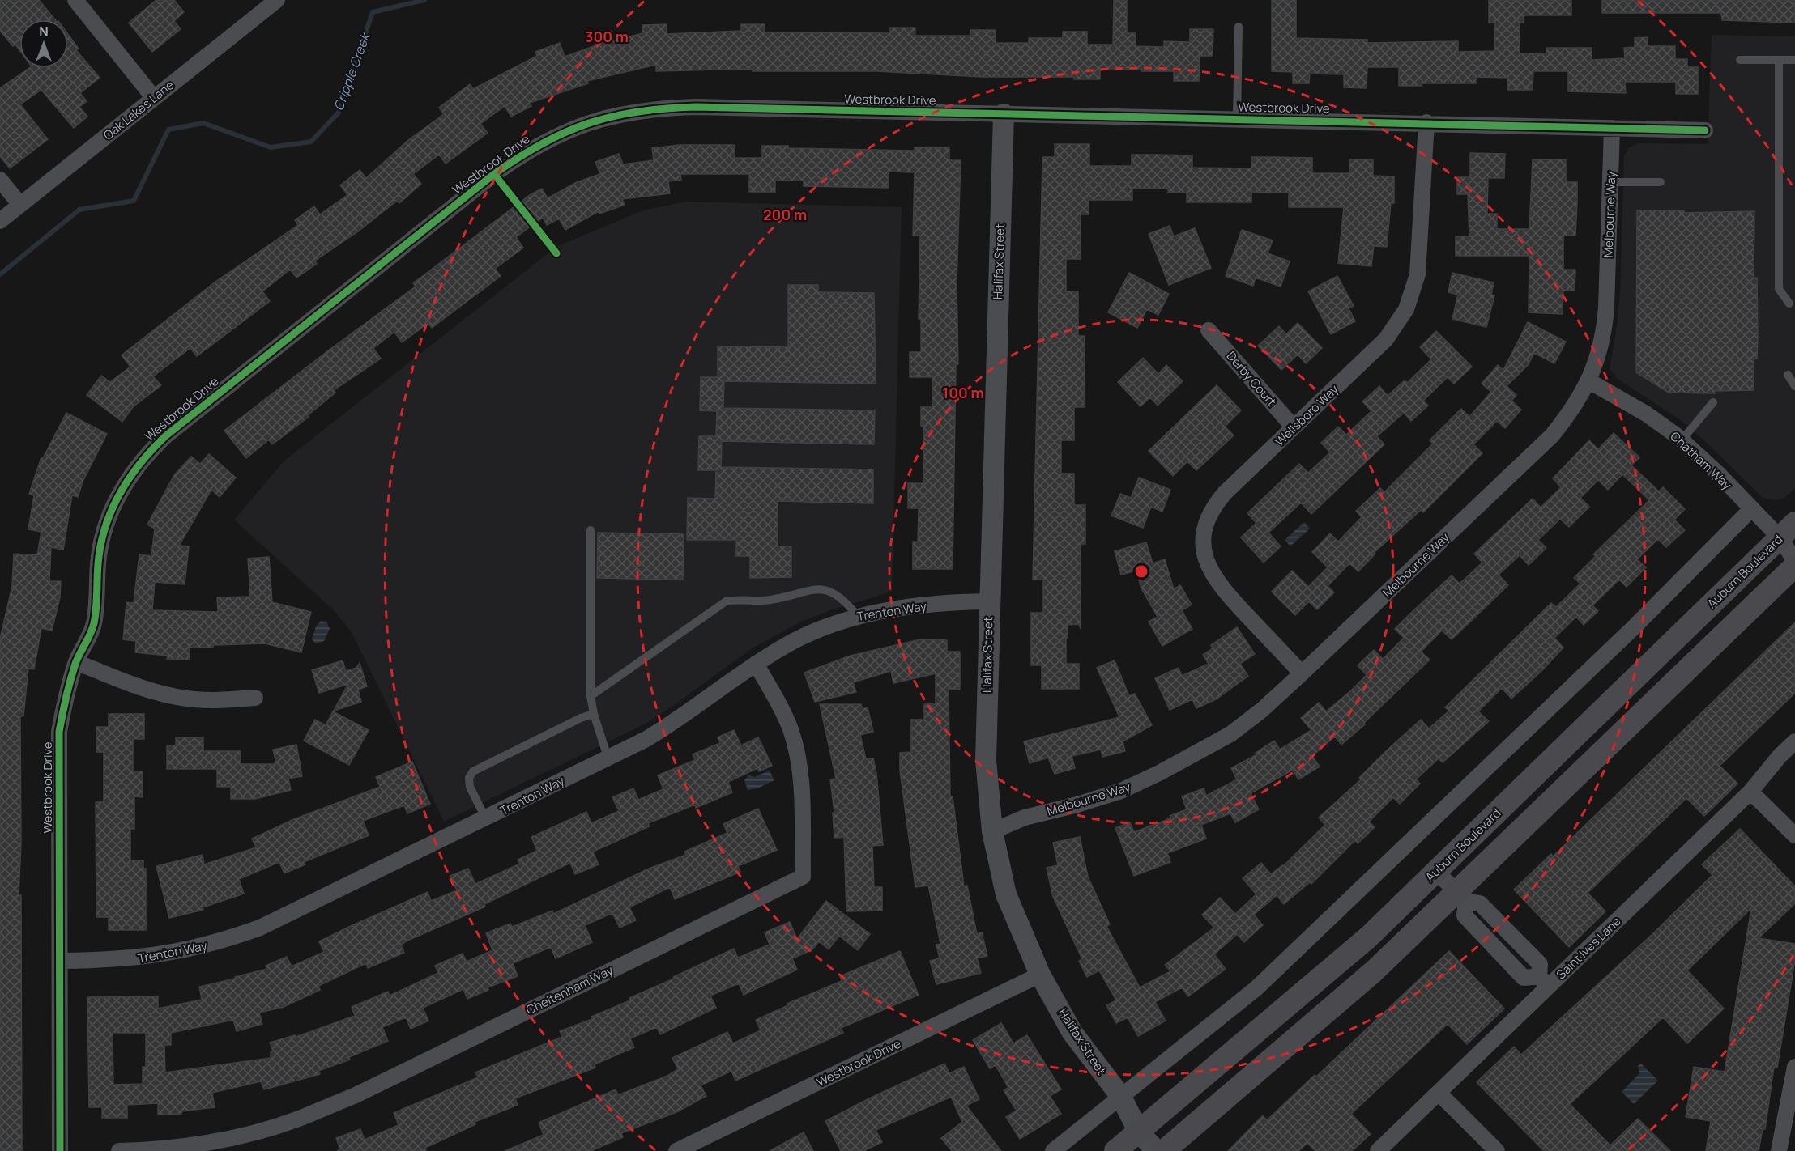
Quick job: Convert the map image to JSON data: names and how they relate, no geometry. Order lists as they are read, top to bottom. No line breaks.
{"streets":{"main road":["Auburn Boulevard"],"street":["Westbrook Drive","Oak Lakes Lane","Melbourne Way","Halifax Street","Derby Court","Wellsboro Way","Chatham Way","Trenton Way","Saint Ives Lane","Cheltenham Way"]},"crossings":[["Westbrook Drive","Melbourne Way"],["Westbrook Drive","Halifax Street"],["Westbrook Drive","Wellsboro Way"],["Westbrook Drive","Trenton Way"],["Melbourne Way","Halifax Street"],["Melbourne Way","Wellsboro Way"],["Melbourne Way","Chatham Way"],["Halifax Street","Auburn Boulevard"],["Halifax Street","Trenton Way"],["Derby Court","Wellsboro Way"],["Chatham Way","Auburn Boulevard"],["Trenton Way","Cheltenham Way"]],"water":["Cripple Creek"],"north":"top","rings":["300 m","200 m","100 m"]}
